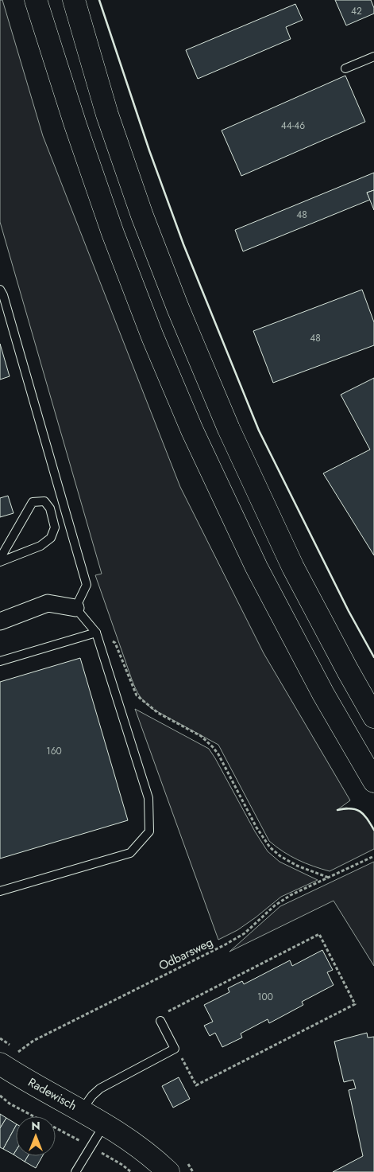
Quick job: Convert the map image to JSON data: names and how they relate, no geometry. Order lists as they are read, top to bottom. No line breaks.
{"streets":{"main road":["Radewisch"],"path":["Odbarsweg"]},"crossings":[["Odbarsweg","Radewisch"]],"house_numbers":["42","44-46","48","48","160","100"],"north":"top"}
